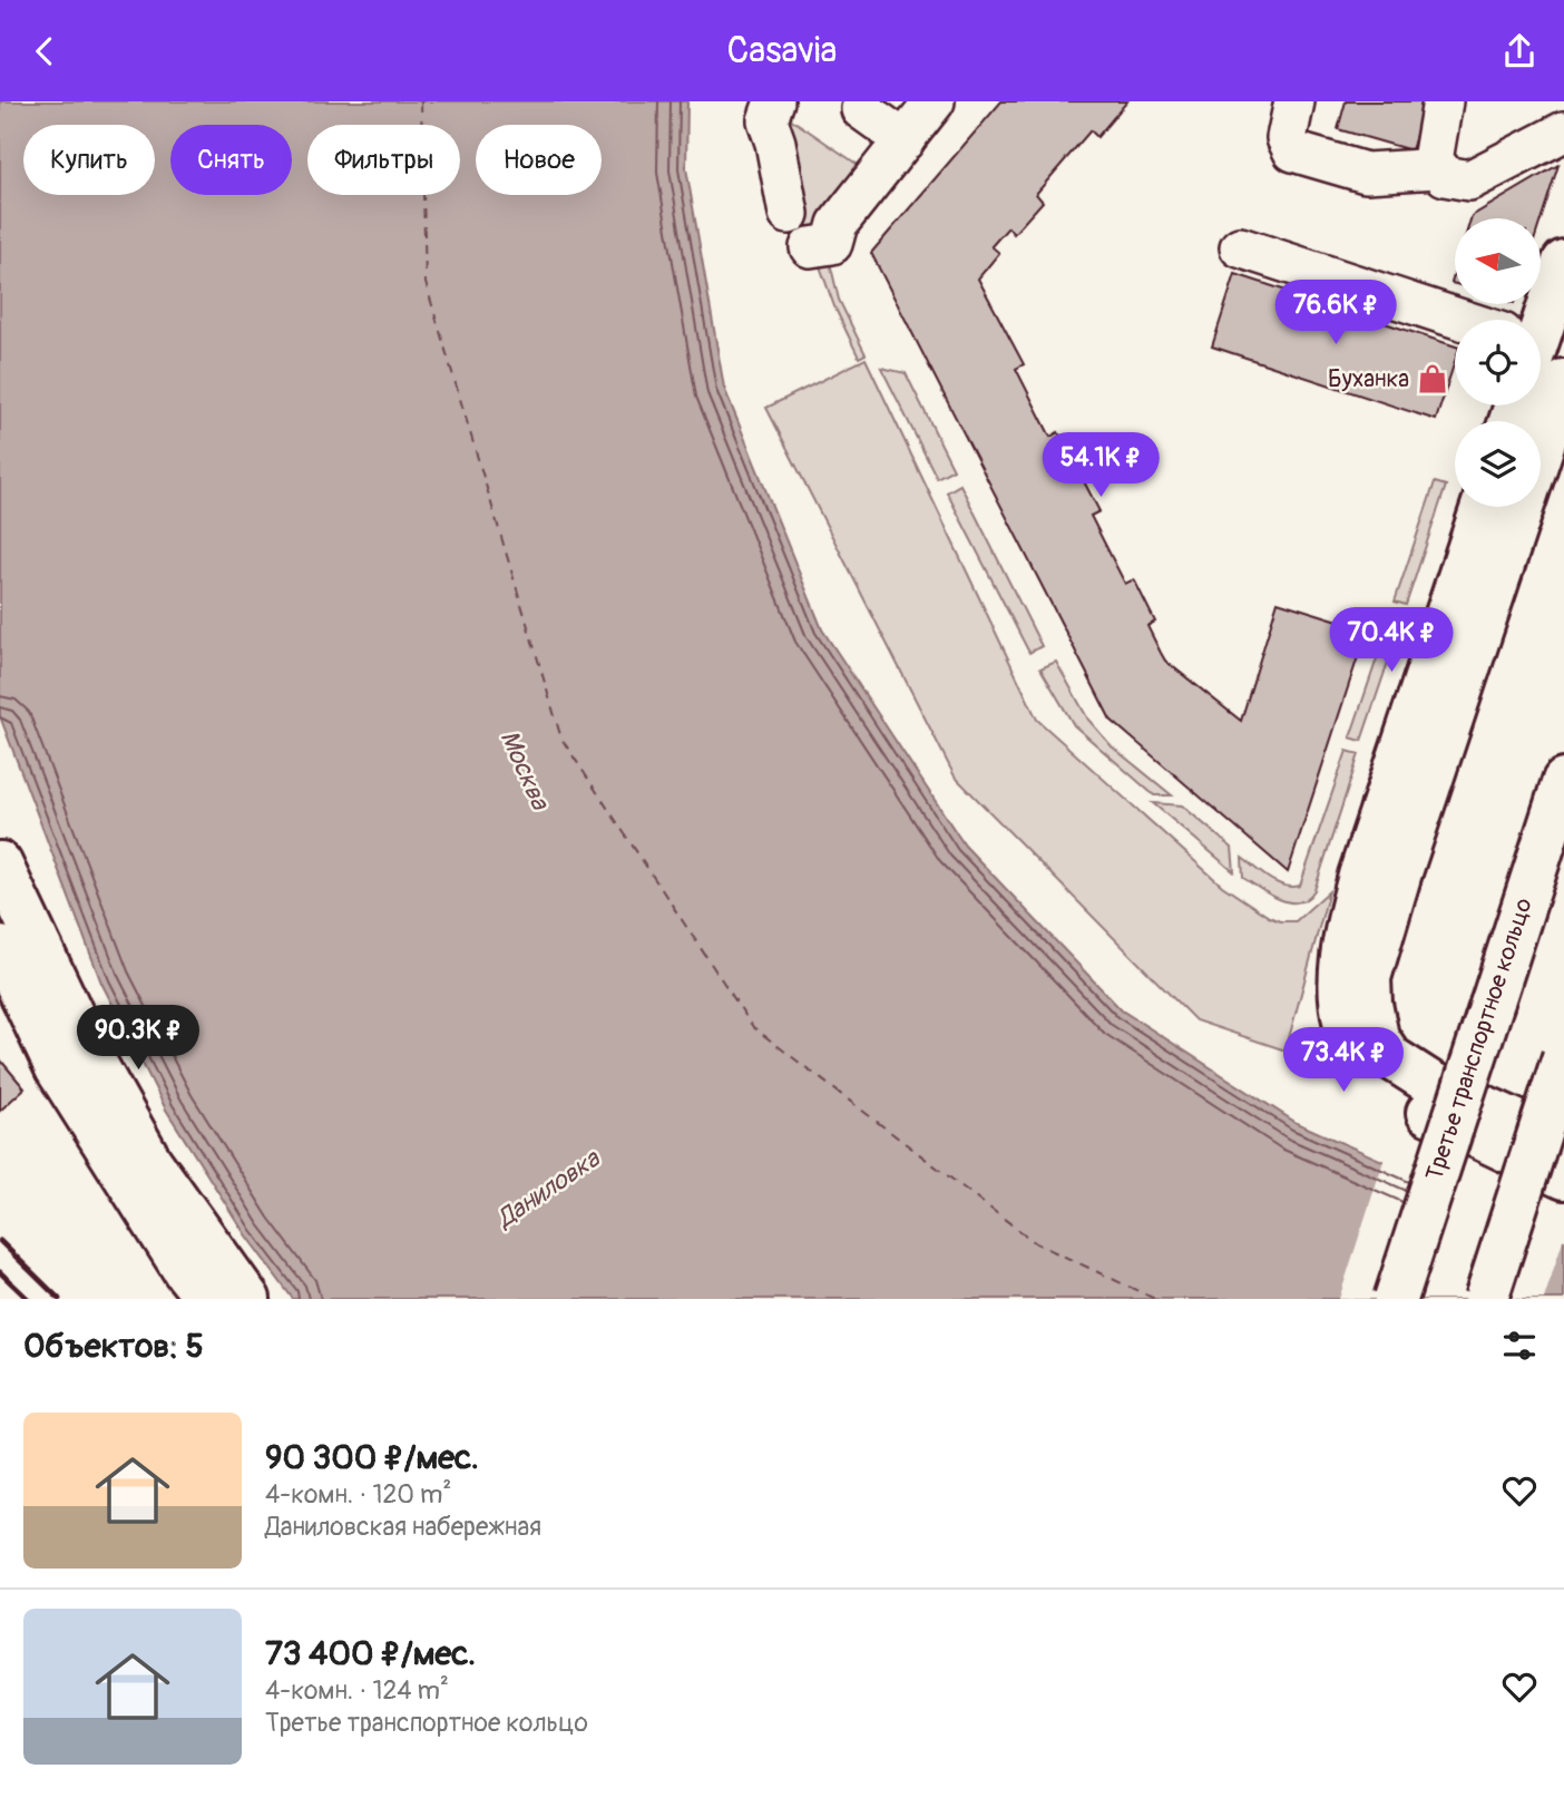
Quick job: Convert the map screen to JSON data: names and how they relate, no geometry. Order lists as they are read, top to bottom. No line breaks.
{"streets":{"main road":["Третье транспортное кольцо"]},"water":["Москва","Даниловка"],"places":{"shop":["Буханка"]},"north":"left","page":{"header":"Casavia","chip":["Купить","Снять","Фильтры","Новое"],"price":["76.6K ₽","54.1K ₽","70.4K ₽","90.3K ₽","73.4K ₽"],"heading":"Объектов: 5","list":[{"name":"90 300 ₽/мес.","note":"4-комн. · 120 m² · Даниловская набережная"},{"name":"73 400 ₽/мес.","note":"4-комн. · 124 m² · Третье транспортное кольцо"}]}}
